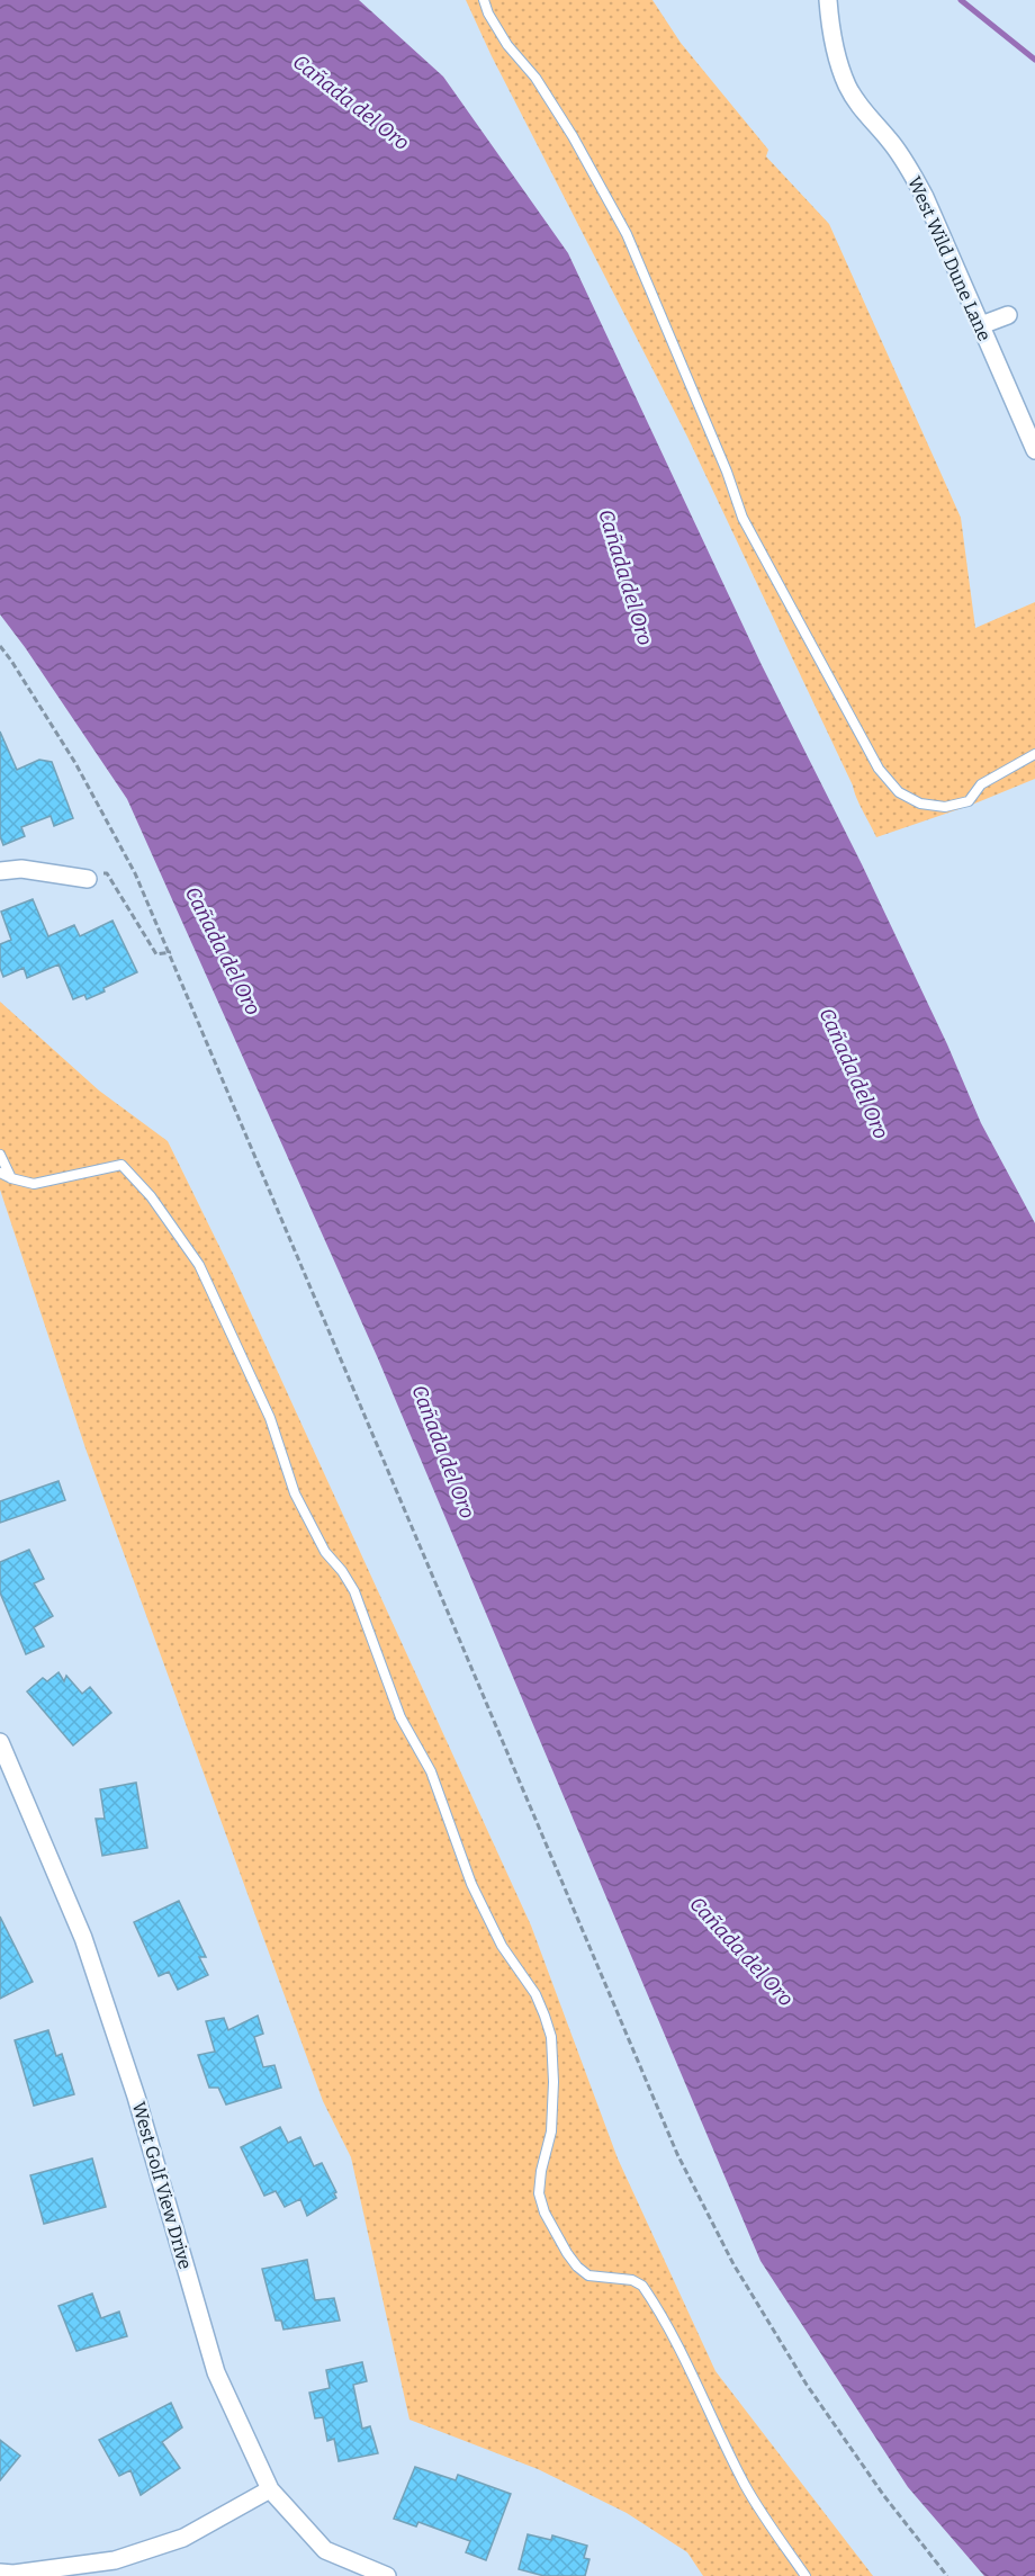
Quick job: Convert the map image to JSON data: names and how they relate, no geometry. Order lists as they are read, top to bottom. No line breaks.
{"streets":{"street":["West Wild Dune Lane","West Golf View Drive"]},"water":["Cañada del Oro"]}
